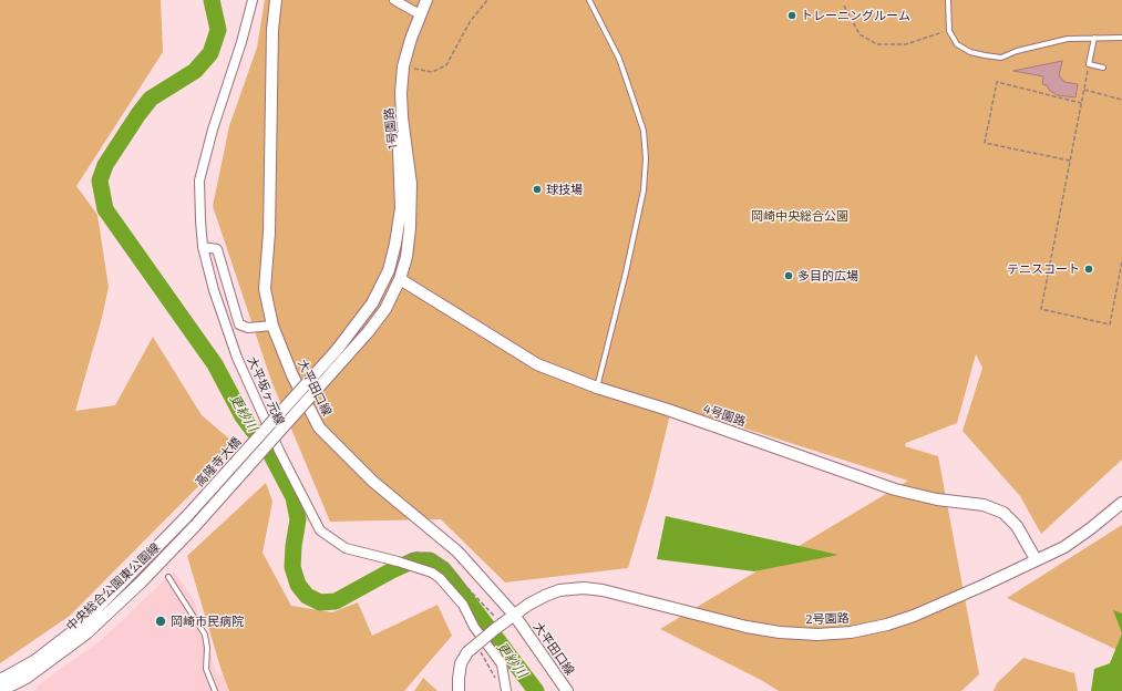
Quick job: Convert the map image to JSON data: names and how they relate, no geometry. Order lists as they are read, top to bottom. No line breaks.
{"streets":{"street":["1号園路","大平田口線","大平坂ヶ元線","4号園路","高隆寺大橋","中央総合公園東公園線","2号園路"]},"crossings":[["1号園路","4号園路"],["1号園路","高隆寺大橋"],["1号園路","中央総合公園東公園線"],["大平田口線","2号園路"],["4号園路","2号園路"]],"water":["更紗川"],"parks":["岡崎中央総合公園"],"places":["トレーニングルーム","球技場","テニスコート","多目的広場","岡崎市民病院"]}
